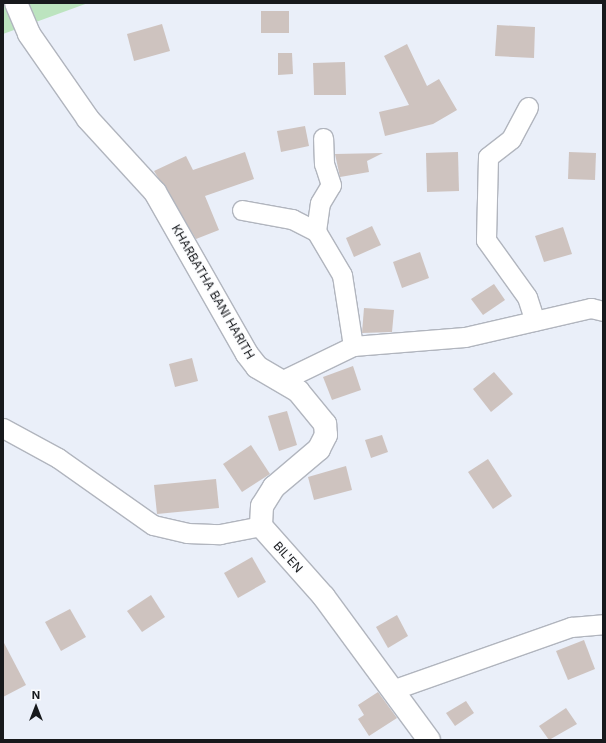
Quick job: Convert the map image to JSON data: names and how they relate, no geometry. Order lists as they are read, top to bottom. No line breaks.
{"streets":{"street":["KHARBATHA BANI HARITH","BIL'EN"]},"north":"top"}
